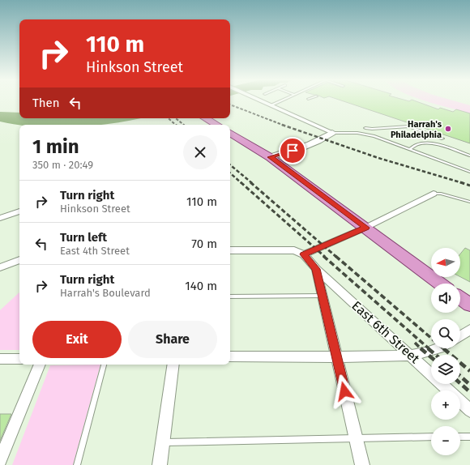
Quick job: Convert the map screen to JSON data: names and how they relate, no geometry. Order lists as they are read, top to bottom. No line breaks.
{"streets":{"street":["East 6th Street"]},"places":["Harrah's Philadelphia"],"north":"left","page":{"turn":["110 m","Hinkson Street"],"then":"Then","heading":["1 min","350 m · 20:49"],"list":[{"name":"Turn right","note":"Hinkson Street","value":"110 m"},{"name":"Turn left","note":"East 4th Street","value":"70 m"},{"name":"Turn right","note":"Harrah's Boulevard","value":"140 m"}],"map_buttons":["+","−"],"buttons":["Exit","Share"]}}
